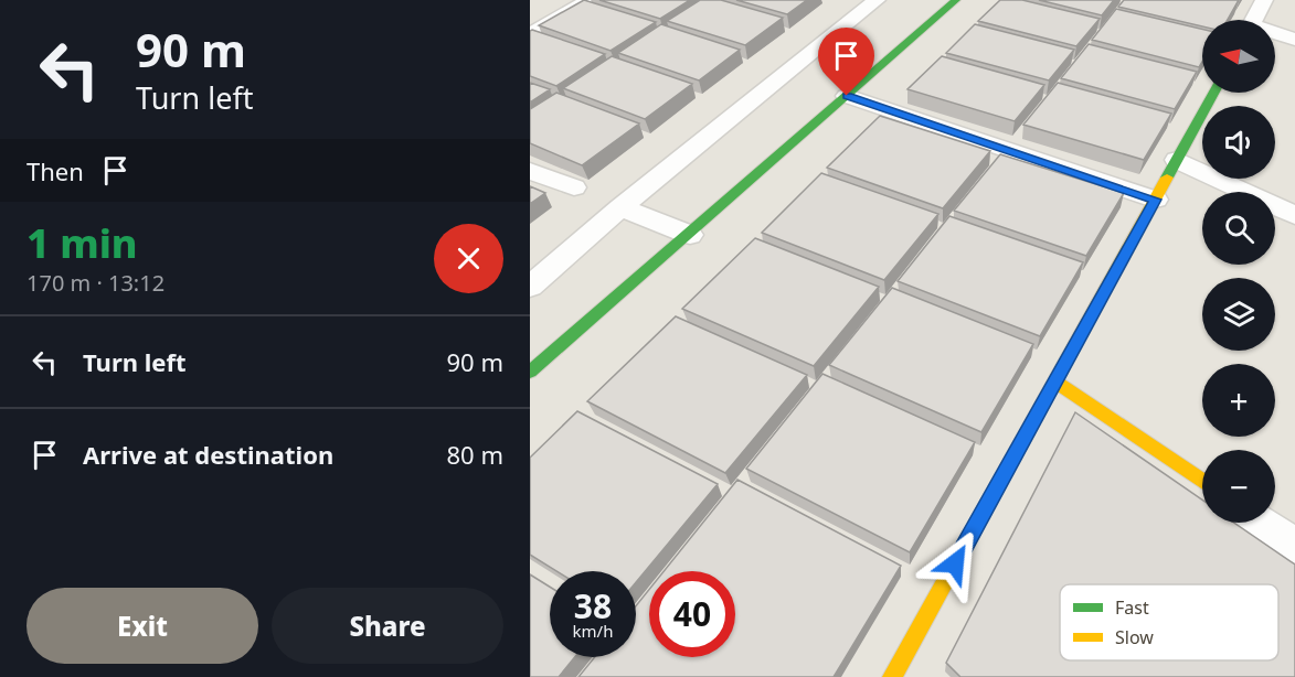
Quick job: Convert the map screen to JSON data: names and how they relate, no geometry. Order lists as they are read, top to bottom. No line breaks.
{"legend":["Fast","Slow"],"north":"left","page":{"turn":["90 m","Turn left"],"map_buttons":["+","−"],"then":"Then","heading":["1 min","170 m · 13:12"],"list":[{"name":"Turn left","value":"90 m"},{"name":"Arrive at destination","value":"80 m"}],"speed":"38 km/h","limit":"40","buttons":["Exit","Share"]}}
